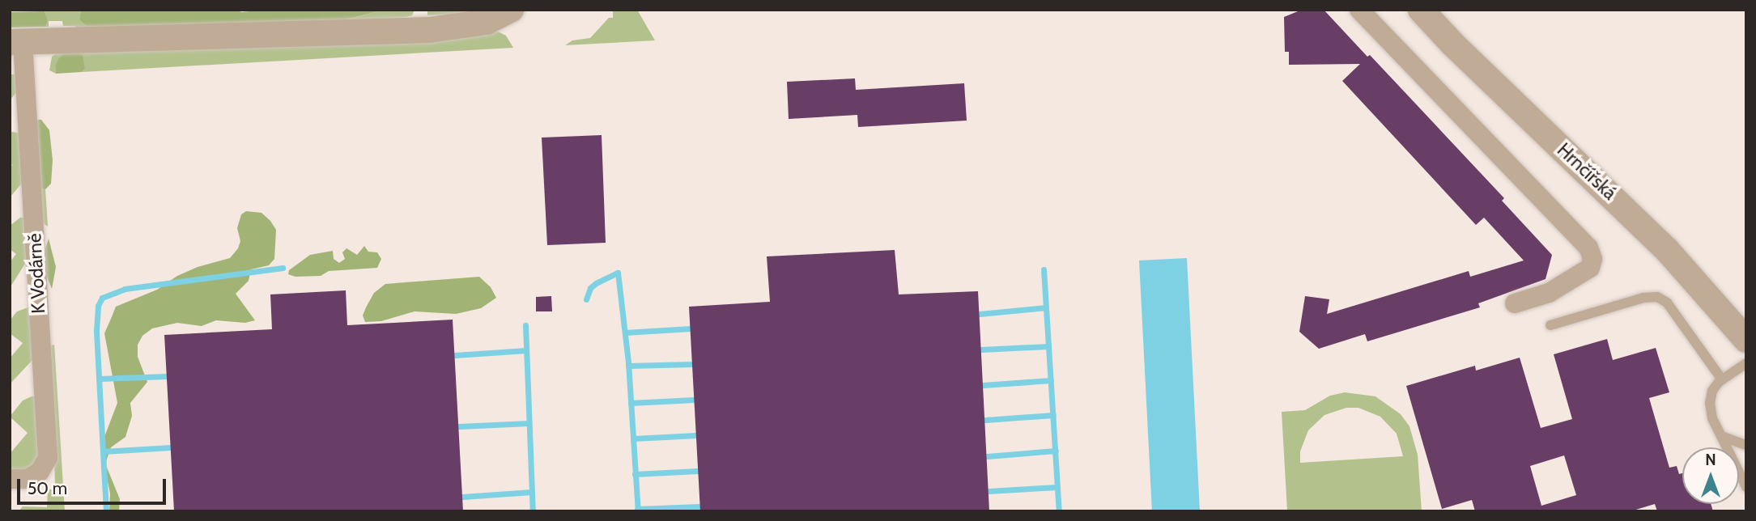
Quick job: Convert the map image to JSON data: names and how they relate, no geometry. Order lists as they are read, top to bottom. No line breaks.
{"streets":{"street":["Hrnčířská","K Vodárně"]},"scale_bar":"50 m","north":"top"}
